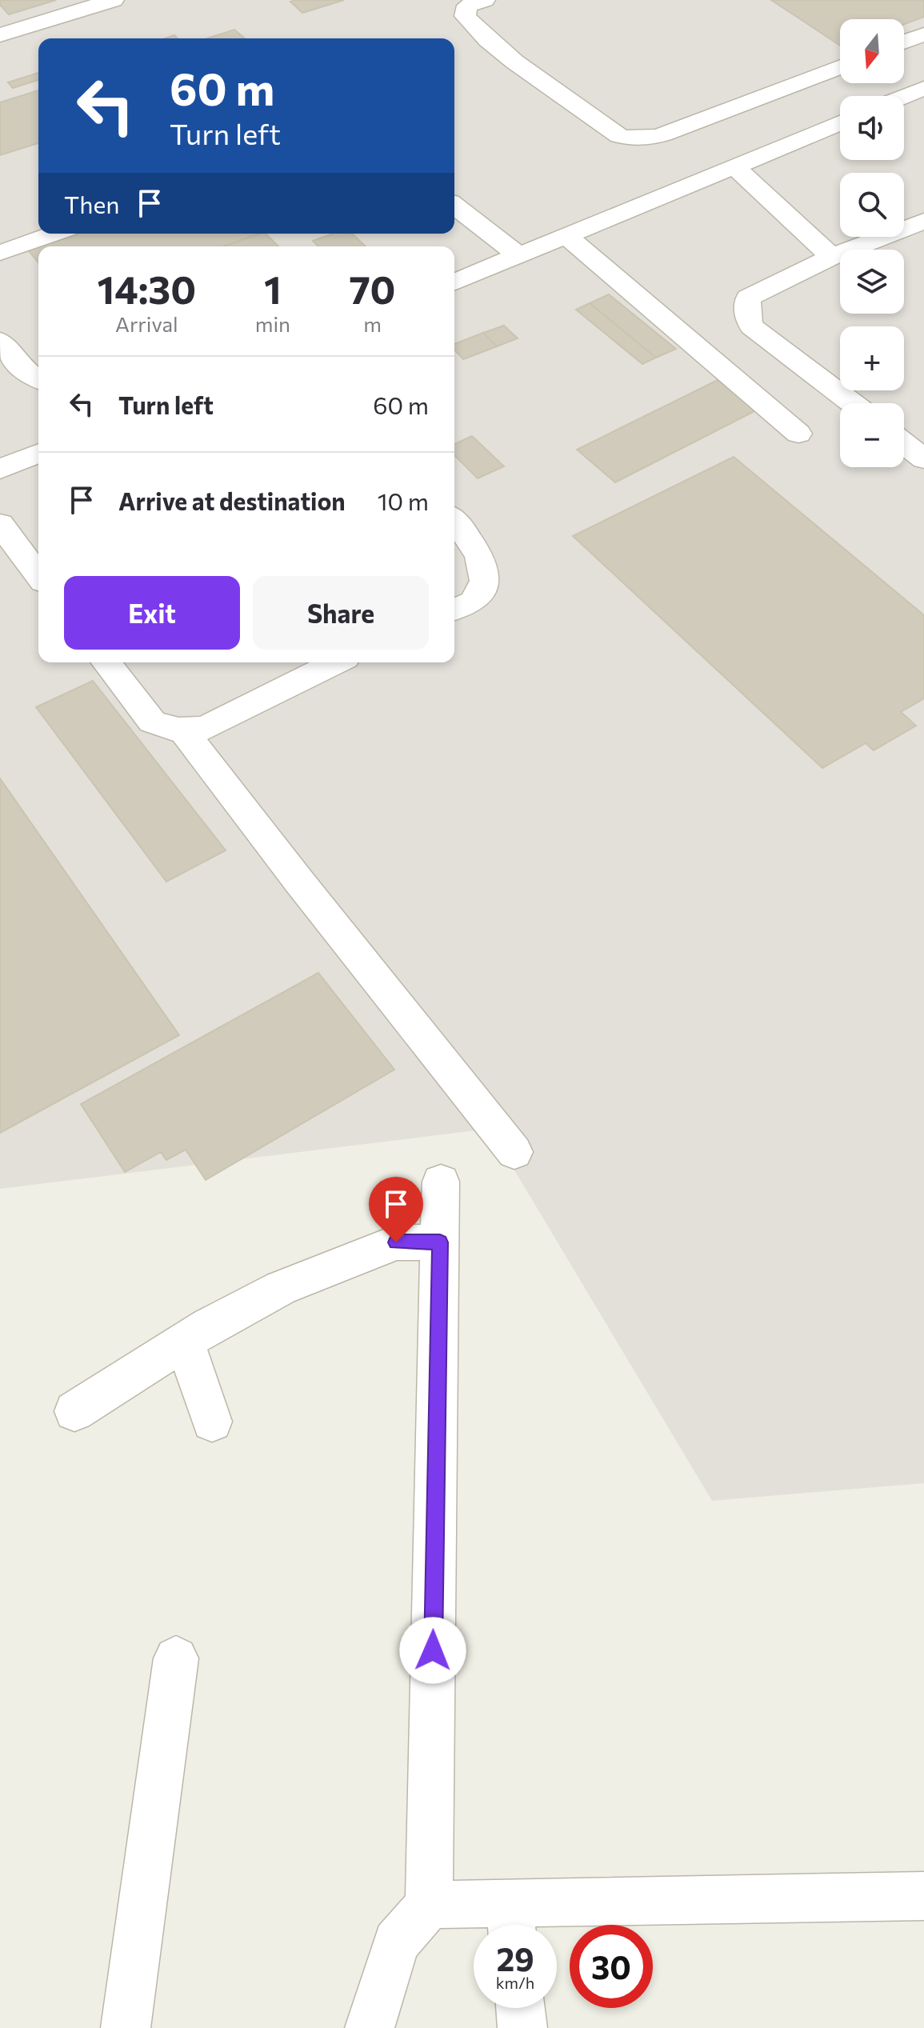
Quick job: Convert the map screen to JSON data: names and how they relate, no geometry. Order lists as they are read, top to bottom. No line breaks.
{"north":"bottom","page":{"map_buttons":["+","−"],"turn":["60 m","Turn left"],"then":"Then","eta":["14:30","Arrival","1","min","70","m"],"list":[{"name":"Turn left","value":"60 m"},{"name":"Arrive at destination","value":"10 m"}],"buttons":["Exit","Share"],"speed":"29 km/h","limit":"30"}}
